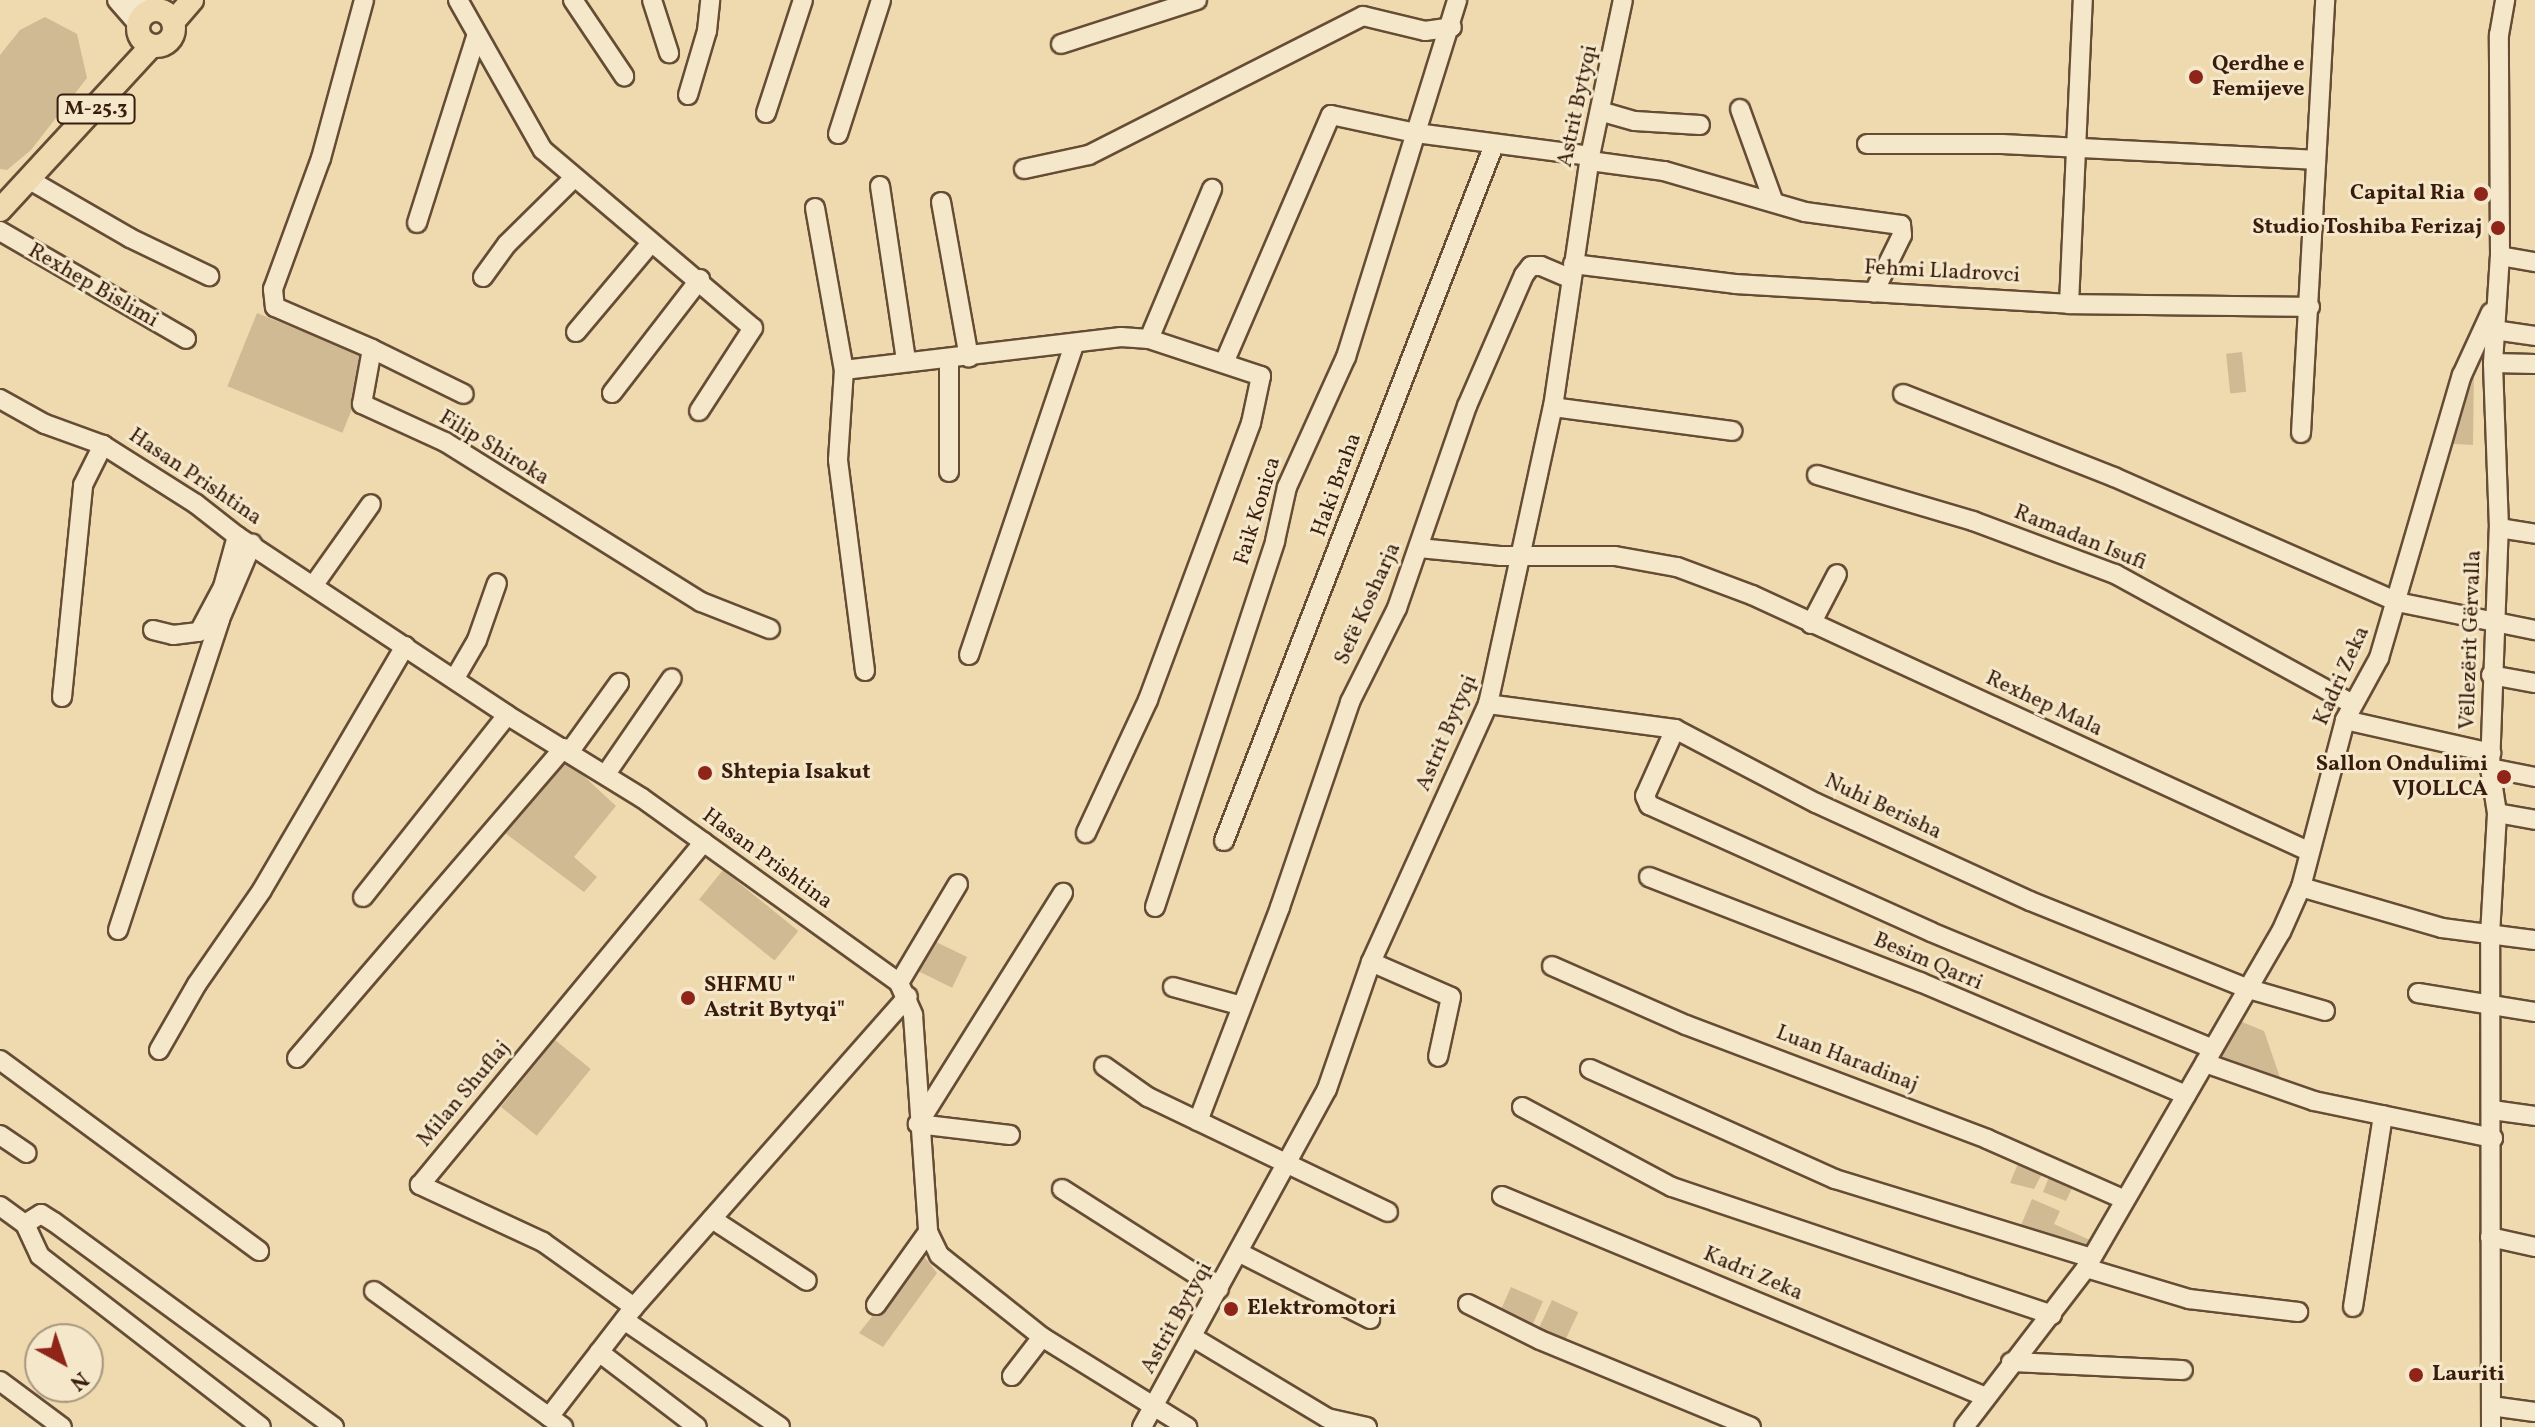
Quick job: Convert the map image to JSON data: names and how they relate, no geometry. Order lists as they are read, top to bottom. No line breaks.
{"streets":{"main road":["M-25.3"],"street":["Astrit Bytyqi","Fehmi Lladrovci","Rexhep Bislimi","Filip Shiroka","Hasan Prishtina","Haki Braha","Faik Konica","Ramadan Isufi","Sefë Kosharja","Vëllezërit Gërvalla","Kadri Zeka","Rexhep Mala","Nuhi Berisha","Besim Qarri","Luan Haradinaj","Milan Shuflaj"]},"crossings":[["Astrit Bytyqi","Fehmi Lladrovci"],["Astrit Bytyqi","Sefë Kosharja"],["Astrit Bytyqi","Rexhep Mala"],["Astrit Bytyqi","Nuhi Berisha"],["Fehmi Lladrovci","Sefë Kosharja"],["Hasan Prishtina","Milan Shuflaj"],["Ramadan Isufi","Vëllezërit Gërvalla"],["Ramadan Isufi","Kadri Zeka"],["Sefë Kosharja","Rexhep Mala"],["Vëllezërit Gërvalla","Kadri Zeka"],["Kadri Zeka","Rexhep Mala"],["Kadri Zeka","Nuhi Berisha"],["Kadri Zeka","Besim Qarri"],["Kadri Zeka","Luan Haradinaj"]],"places":["Qerdhe e Femijeve","Capital Ria","Studio Toshiba Ferizaj","Shtepia Isakut","Sallon Ondulimi VJOLLCA","SHFMU \" Astrit Bytyqi\"","Elektromotori","Lauriti"],"north":"bottom right"}
